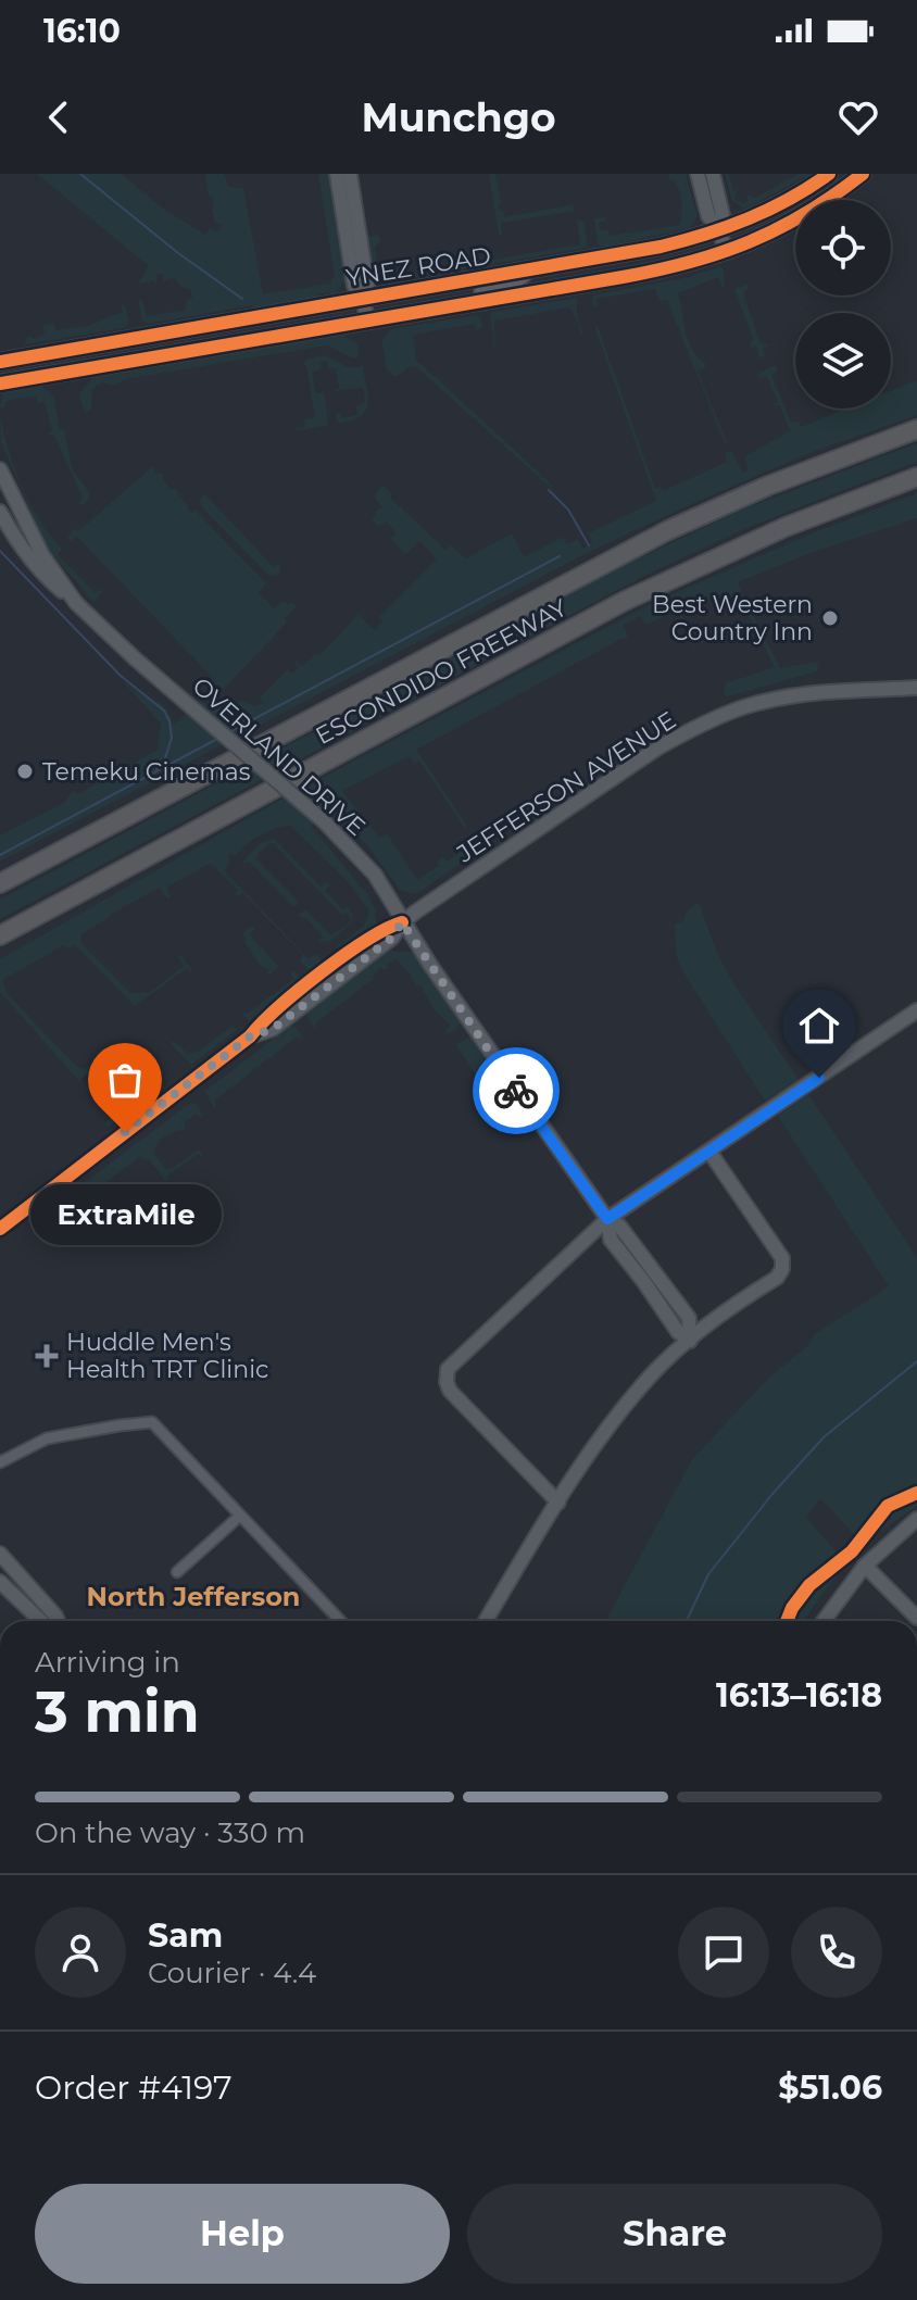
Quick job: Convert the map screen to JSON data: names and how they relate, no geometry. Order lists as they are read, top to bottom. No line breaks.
{"streets":{"highway":["ESCONDIDO FREEWAY"],"main road":["YNEZ ROAD"],"street":["OVERLAND DRIVE","JEFFERSON AVENUE"]},"crossings":[["OVERLAND DRIVE","JEFFERSON AVENUE"]],"districts":["North Jefferson"],"places":{"other":["Best Western Country Inn","Temeku Cinemas","ExtraMile"],"health":["Huddle Men's Health TRT Clinic"]},"page":{"status":"16:10","header":"Munchgo","bubble":"ExtraMile","heading":["3 min","Arriving in","16:13–16:18"],"panel":["Sam","Courier · 4.4","Order #4197","$51.06"],"bar":"On the way · 330 m","buttons":["Help","Share"]}}
